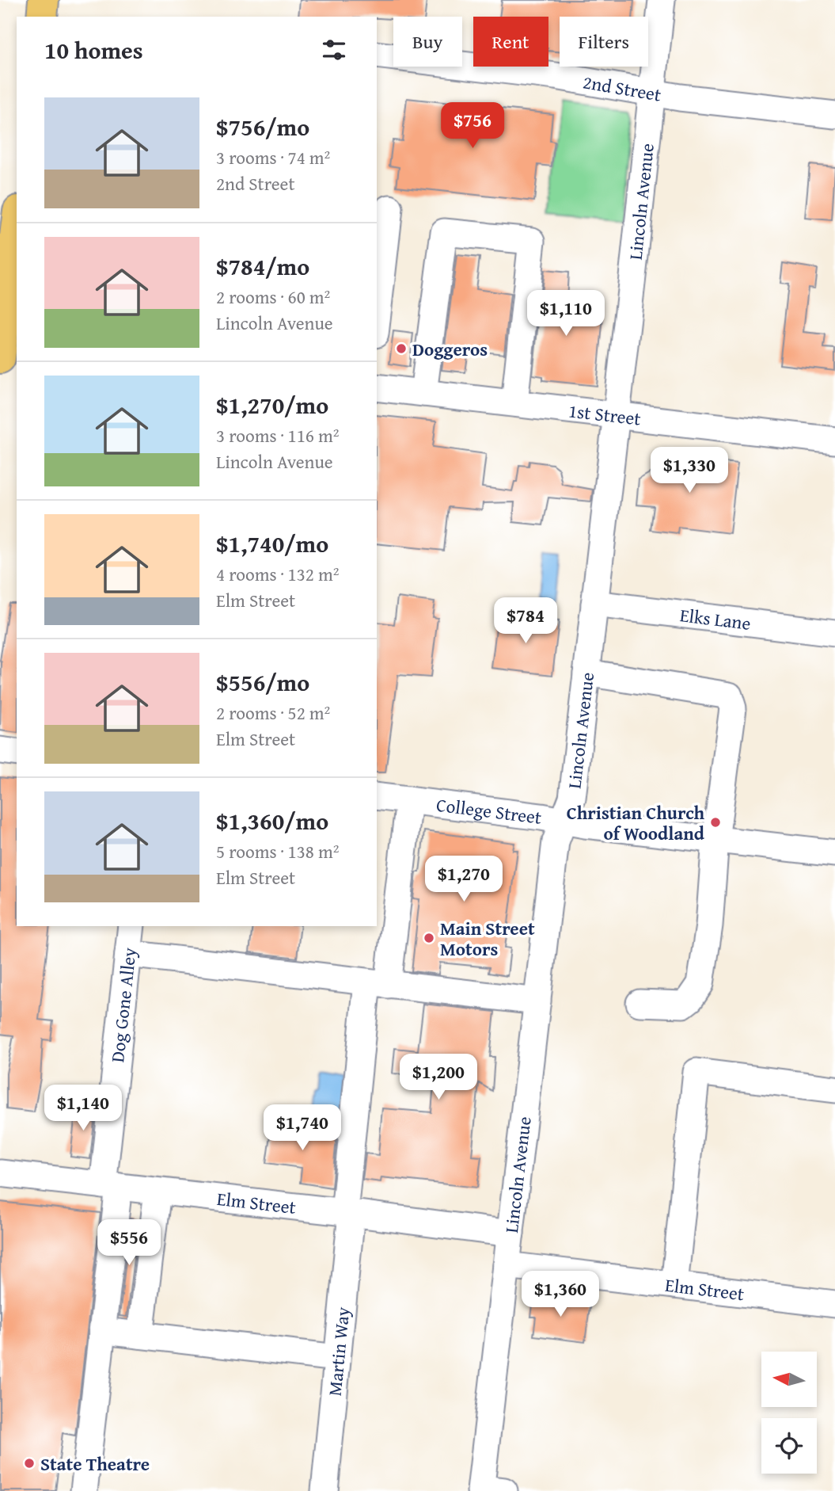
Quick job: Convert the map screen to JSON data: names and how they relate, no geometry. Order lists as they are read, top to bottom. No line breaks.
{"streets":{"street":["2nd Street","Lincoln Avenue","1st Street","Elks Lane","College Street","Dog Gone Alley","Elm Street","Martin Way"]},"crossings":[["2nd Street","Lincoln Avenue"],["Lincoln Avenue","1st Street"],["Lincoln Avenue","Elks Lane"],["Lincoln Avenue","College Street"],["Lincoln Avenue","Elm Street"],["College Street","Martin Way"],["Dog Gone Alley","Elm Street"],["Elm Street","Martin Way"]],"places":["Doggeros","Christian Church of Woodland","Main Street Motors","State Theatre"],"north":"left","page":{"chip":["Buy","Rent","Filters"],"heading":"10 homes","list":[{"name":"$756/mo","note":"3 rooms · 74 m² · 2nd Street"},{"name":"$784/mo","note":"2 rooms · 60 m² · Lincoln Avenue"},{"name":"$1,270/mo","note":"3 rooms · 116 m² · Lincoln Avenue"},{"name":"$1,740/mo","note":"4 rooms · 132 m² · Elm Street"},{"name":"$556/mo","note":"2 rooms · 52 m² · Elm Street"},{"name":"$1,360/mo","note":"5 rooms · 138 m² · Elm Street"}],"price":["$756","$1,110","$1,330","$784","$1,270","$1,200","$1,140","$1,740","$556","$1,360"]}}
